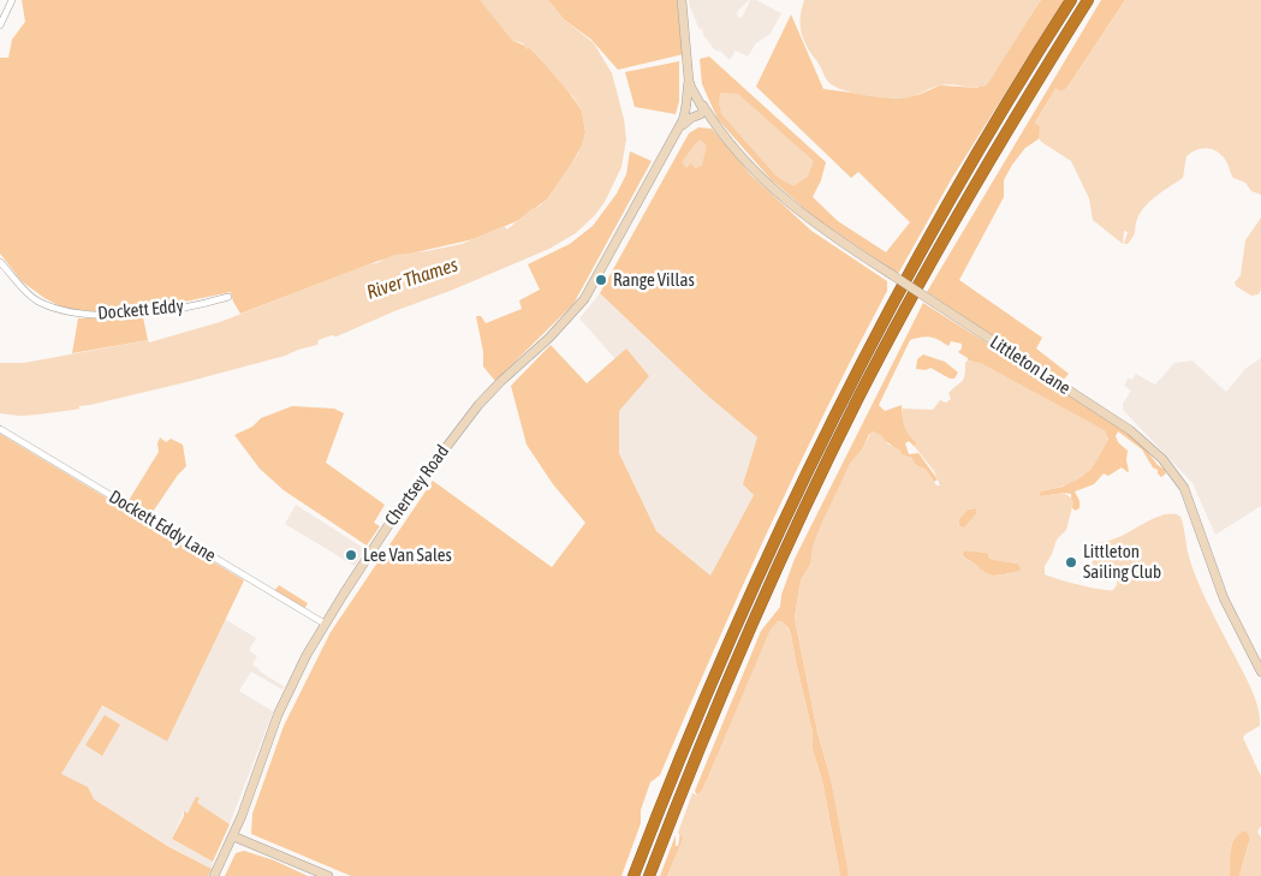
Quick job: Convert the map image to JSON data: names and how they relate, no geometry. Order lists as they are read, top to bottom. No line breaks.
{"streets":{"main road":["Littleton Lane","Chertsey Road"],"street":["Dockett Eddy","Dockett Eddy Lane"]},"crossings":[["Chertsey Road","Dockett Eddy Lane"]],"water":["River Thames"],"places":["Range Villas","Lee Van Sales","Littleton Sailing Club"]}
